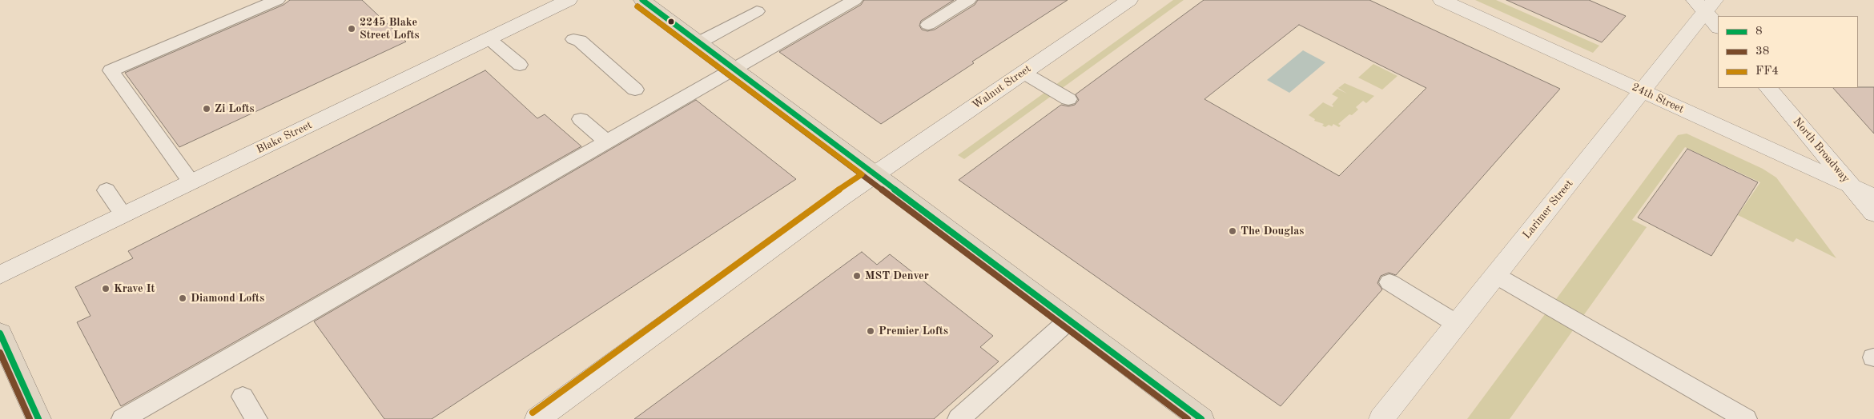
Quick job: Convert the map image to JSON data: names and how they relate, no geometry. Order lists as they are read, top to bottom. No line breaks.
{"streets":{"main road":["Walnut Street","24th Street","Blake Street","North Broadway","Larimer Street"]},"crossings":[["24th Street","North Broadway"],["24th Street","Larimer Street"]],"places":["2245 Blake Street Lofts","Zi Lofts","The Douglas","MST Denver","Krave It","Diamond Lofts","Premier Lofts"],"lines":["transit line 8","transit line 38","transit line FF4"],"legend":["8","38","FF4"]}
